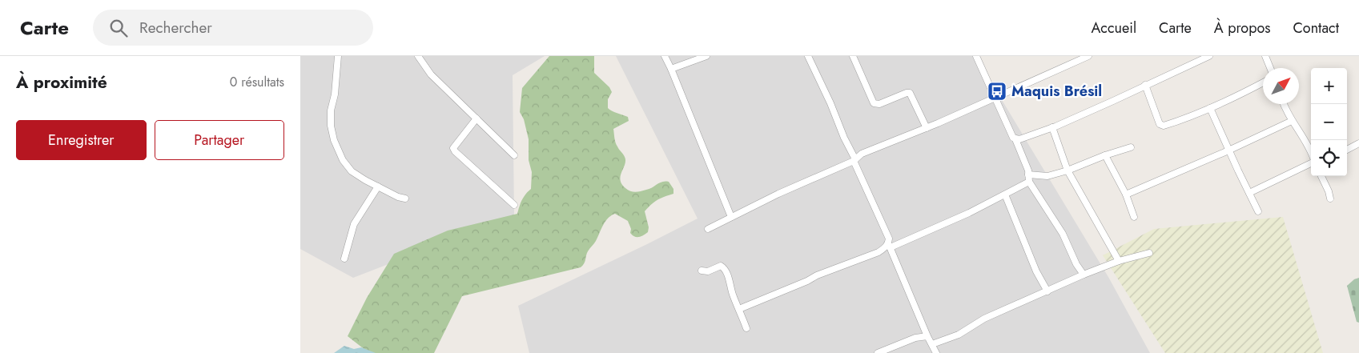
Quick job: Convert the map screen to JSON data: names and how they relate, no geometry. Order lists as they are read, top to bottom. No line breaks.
{"places":{"bus stop":["Maquis Brésil"]},"north":"top right","page":{"header":"Carte","search":"Rechercher","nav":["Accueil","Carte","À propos","Contact"],"heading":["À proximité","0 résultats"],"map_buttons":["+","−"],"buttons":["Enregistrer","Partager"]}}
